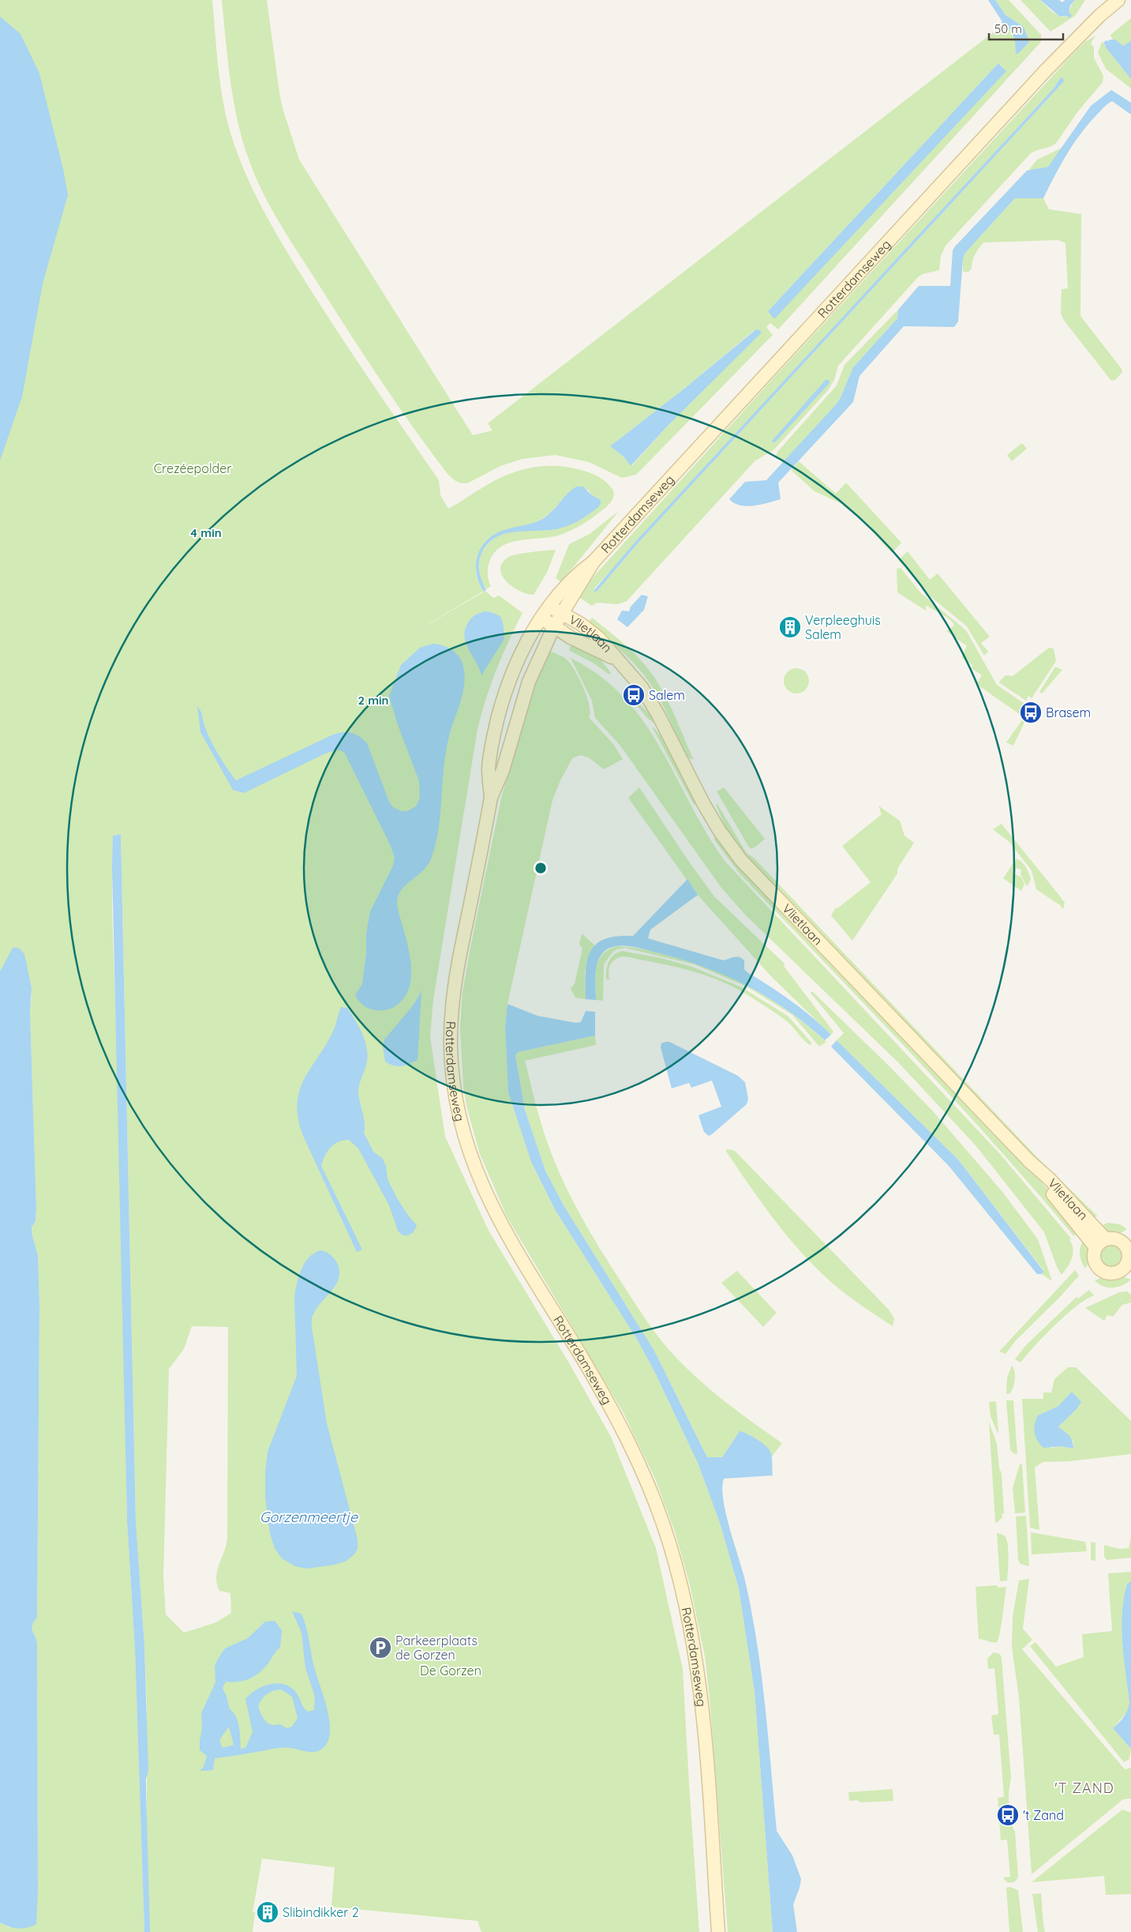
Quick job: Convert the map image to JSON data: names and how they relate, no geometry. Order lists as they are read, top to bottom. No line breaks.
{"streets":{"main road":["Rotterdamseweg","Vlietlaan"]},"crossings":[["Rotterdamseweg","Vlietlaan"]],"districts":["'T ZAND"],"water":["Gorzenmeertje"],"parks":["Crezéepolder","De Gorzen"],"places":{"building":["Verpleeghuis Salem","Slibindikker 2"],"bus stop":["Salem","Brasem","'t Zand"],"parking":["Parkeerplaats de Gorzen"]},"scale_bar":"50 m","rings":["4 min","2 min"]}
